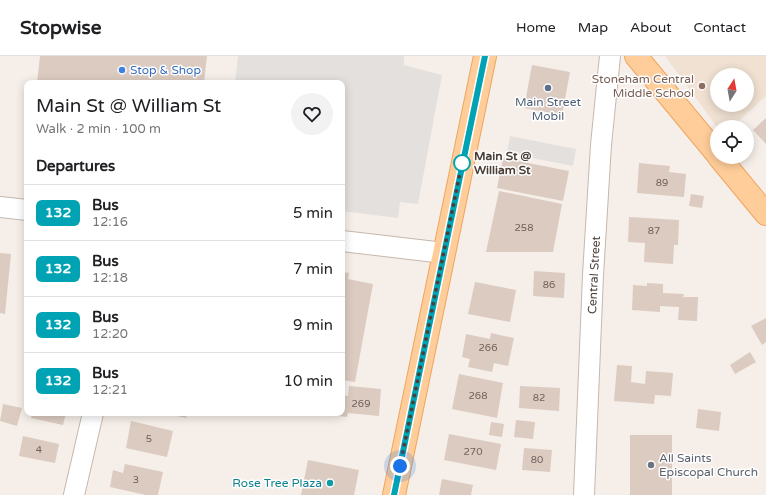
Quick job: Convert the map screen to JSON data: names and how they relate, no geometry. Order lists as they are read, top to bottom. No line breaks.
{"streets":{"street":["Central Street"]},"places":["Stop & Shop","Stoneham Central Middle School","Main Street Mobil","Main St @ William St","All Saints Episcopal Church","Rose Tree Plaza"],"lines":["bus line 132"],"house_numbers":["89","258","87","86","266","268","82","269","5","4","270","80","3"],"north":"top","page":{"header":"Stopwise","nav":["Home","Map","About","Contact"],"heading":[["Main St @ William St","Walk · 2 min · 100 m"],"Departures"],"list":[{"mark":"132","name":"Bus","note":"12:16","value":"5 min"},{"mark":"132","name":"Bus","note":"12:18","value":"7 min"},{"mark":"132","name":"Bus","note":"12:20","value":"9 min"},{"mark":"132","name":"Bus","note":"12:21","value":"10 min"}]}}
